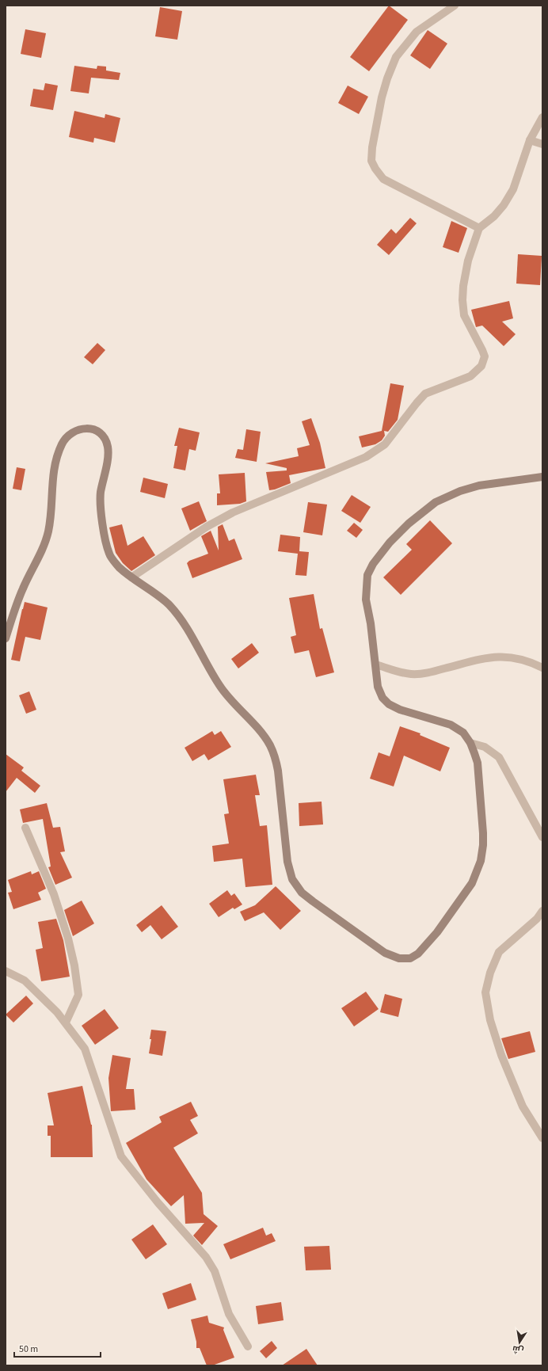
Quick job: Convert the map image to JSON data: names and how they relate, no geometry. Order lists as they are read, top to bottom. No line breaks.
{"scale_bar":"50 m","north":"bottom"}
